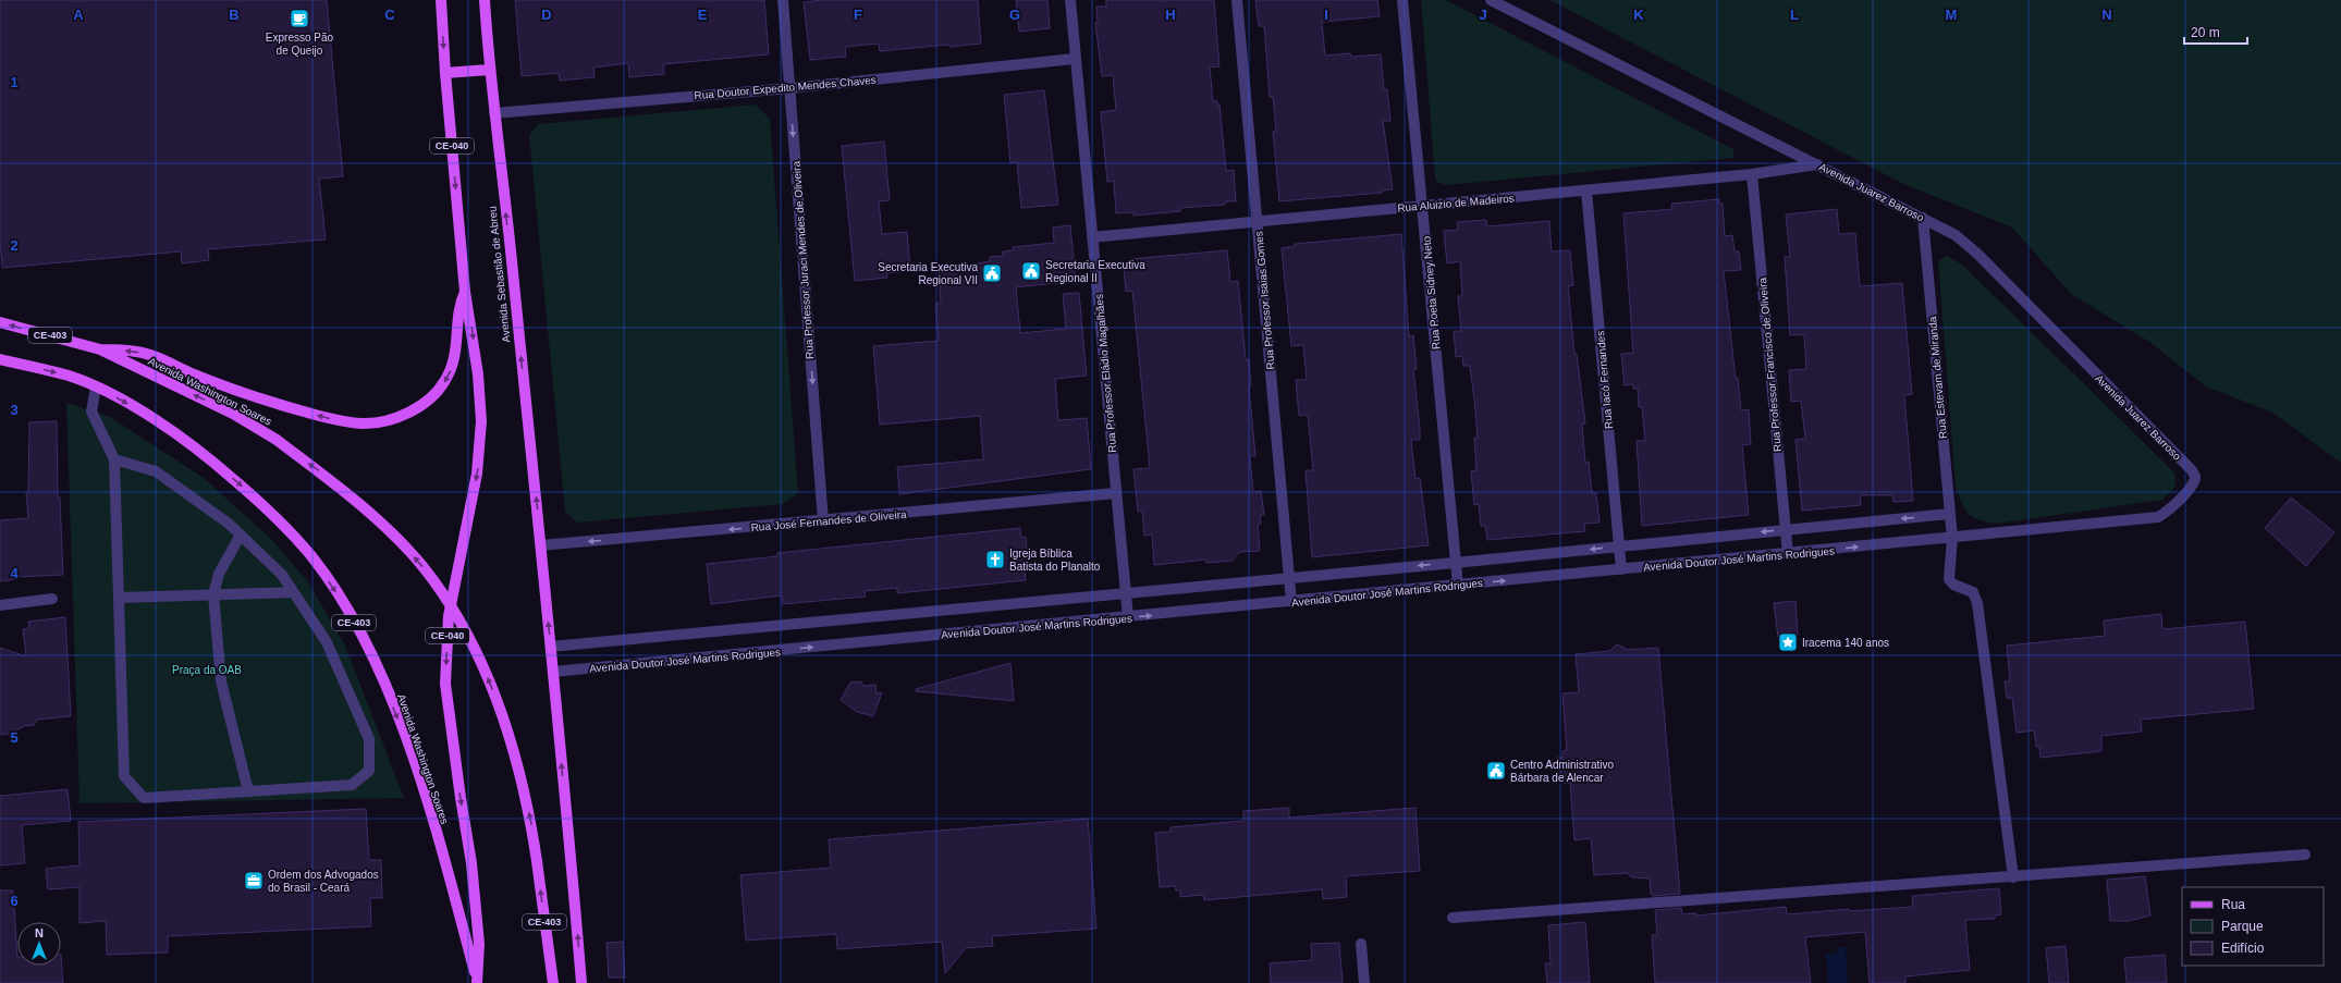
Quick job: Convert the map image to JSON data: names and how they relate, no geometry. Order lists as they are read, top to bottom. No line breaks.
{"streets":{"main road":["CE-040","Avenida Sebastião de Abreu","CE-403","Avenida Washington Soares"],"street":["Rua Doutor Expedito Mendes Chaves","Avenida Juarez Barroso","Rua Aluizio de Madeiros","Rua Professor Juraci Mendes de Oliveira","Rua Poeta Sidney Neto","Rua Professor Isaias Gomes","Rua Professor Francisco de Oliveira","Rua Professor Eládio Magalhães","Rua Estevam de Miranda","Rua Iacó Fernandes","Rua José Fernandes de Oliveira","Avenida Doutor José Martins Rodrigues"]},"crossings":[["Rua Doutor Expedito Mendes Chaves","Rua Professor Juraci Mendes de Oliveira"],["Rua Doutor Expedito Mendes Chaves","Avenida Sebastião de Abreu"],["Rua Doutor Expedito Mendes Chaves","Rua Professor Eládio Magalhães"],["CE-040","Avenida Washington Soares"],["Avenida Juarez Barroso","Rua Aluizio de Madeiros"],["Avenida Juarez Barroso","Rua Estevam de Miranda"],["Avenida Juarez Barroso","Avenida Doutor José Martins Rodrigues"],["Rua Aluizio de Madeiros","Rua Poeta Sidney Neto"],["Rua Aluizio de Madeiros","Rua Professor Isaias Gomes"],["Rua Aluizio de Madeiros","Rua Professor Francisco de Oliveira"],["Rua Aluizio de Madeiros","Rua Professor Eládio Magalhães"],["Rua Aluizio de Madeiros","Rua Iacó Fernandes"],["Rua Professor Juraci Mendes de Oliveira","Rua José Fernandes de Oliveira"],["Avenida Sebastião de Abreu","Rua José Fernandes de Oliveira"],["Rua Poeta Sidney Neto","Avenida Doutor José Martins Rodrigues"],["Rua Professor Isaias Gomes","Avenida Doutor José Martins Rodrigues"],["Rua Professor Francisco de Oliveira","Avenida Doutor José Martins Rodrigues"],["Rua Professor Eládio Magalhães","Rua José Fernandes de Oliveira"],["Rua Professor Eládio Magalhães","Avenida Doutor José Martins Rodrigues"],["Rua Estevam de Miranda","Avenida Doutor José Martins Rodrigues"],["Rua Iacó Fernandes","Avenida Doutor José Martins Rodrigues"]],"one_way":["Rua Professor Juraci Mendes de Oliveira","Rua José Fernandes de Oliveira"],"parks":["Praça da OAB"],"places":{"cafe":["Expresso Pão de Queijo"],"public building":["Secretaria Executiva Regional II","Secretaria Executiva Regional VII","Centro Administrativo Bárbara de Alencar"],"church":["Igreja Bíblica Batista do Planalto"],"place":["Iracema 140 anos"],"office":["Ordem dos Advogados do Brasil - Ceará"]},"legend":["Rua","Parque","Edifício"],"scale_bar":"20 m","north":"top","grid":{"columns":["A","B","C","D","E","F","G","H","I","J","K","L","M","N"],"rows":["1","2","3","4","5","6"]}}
